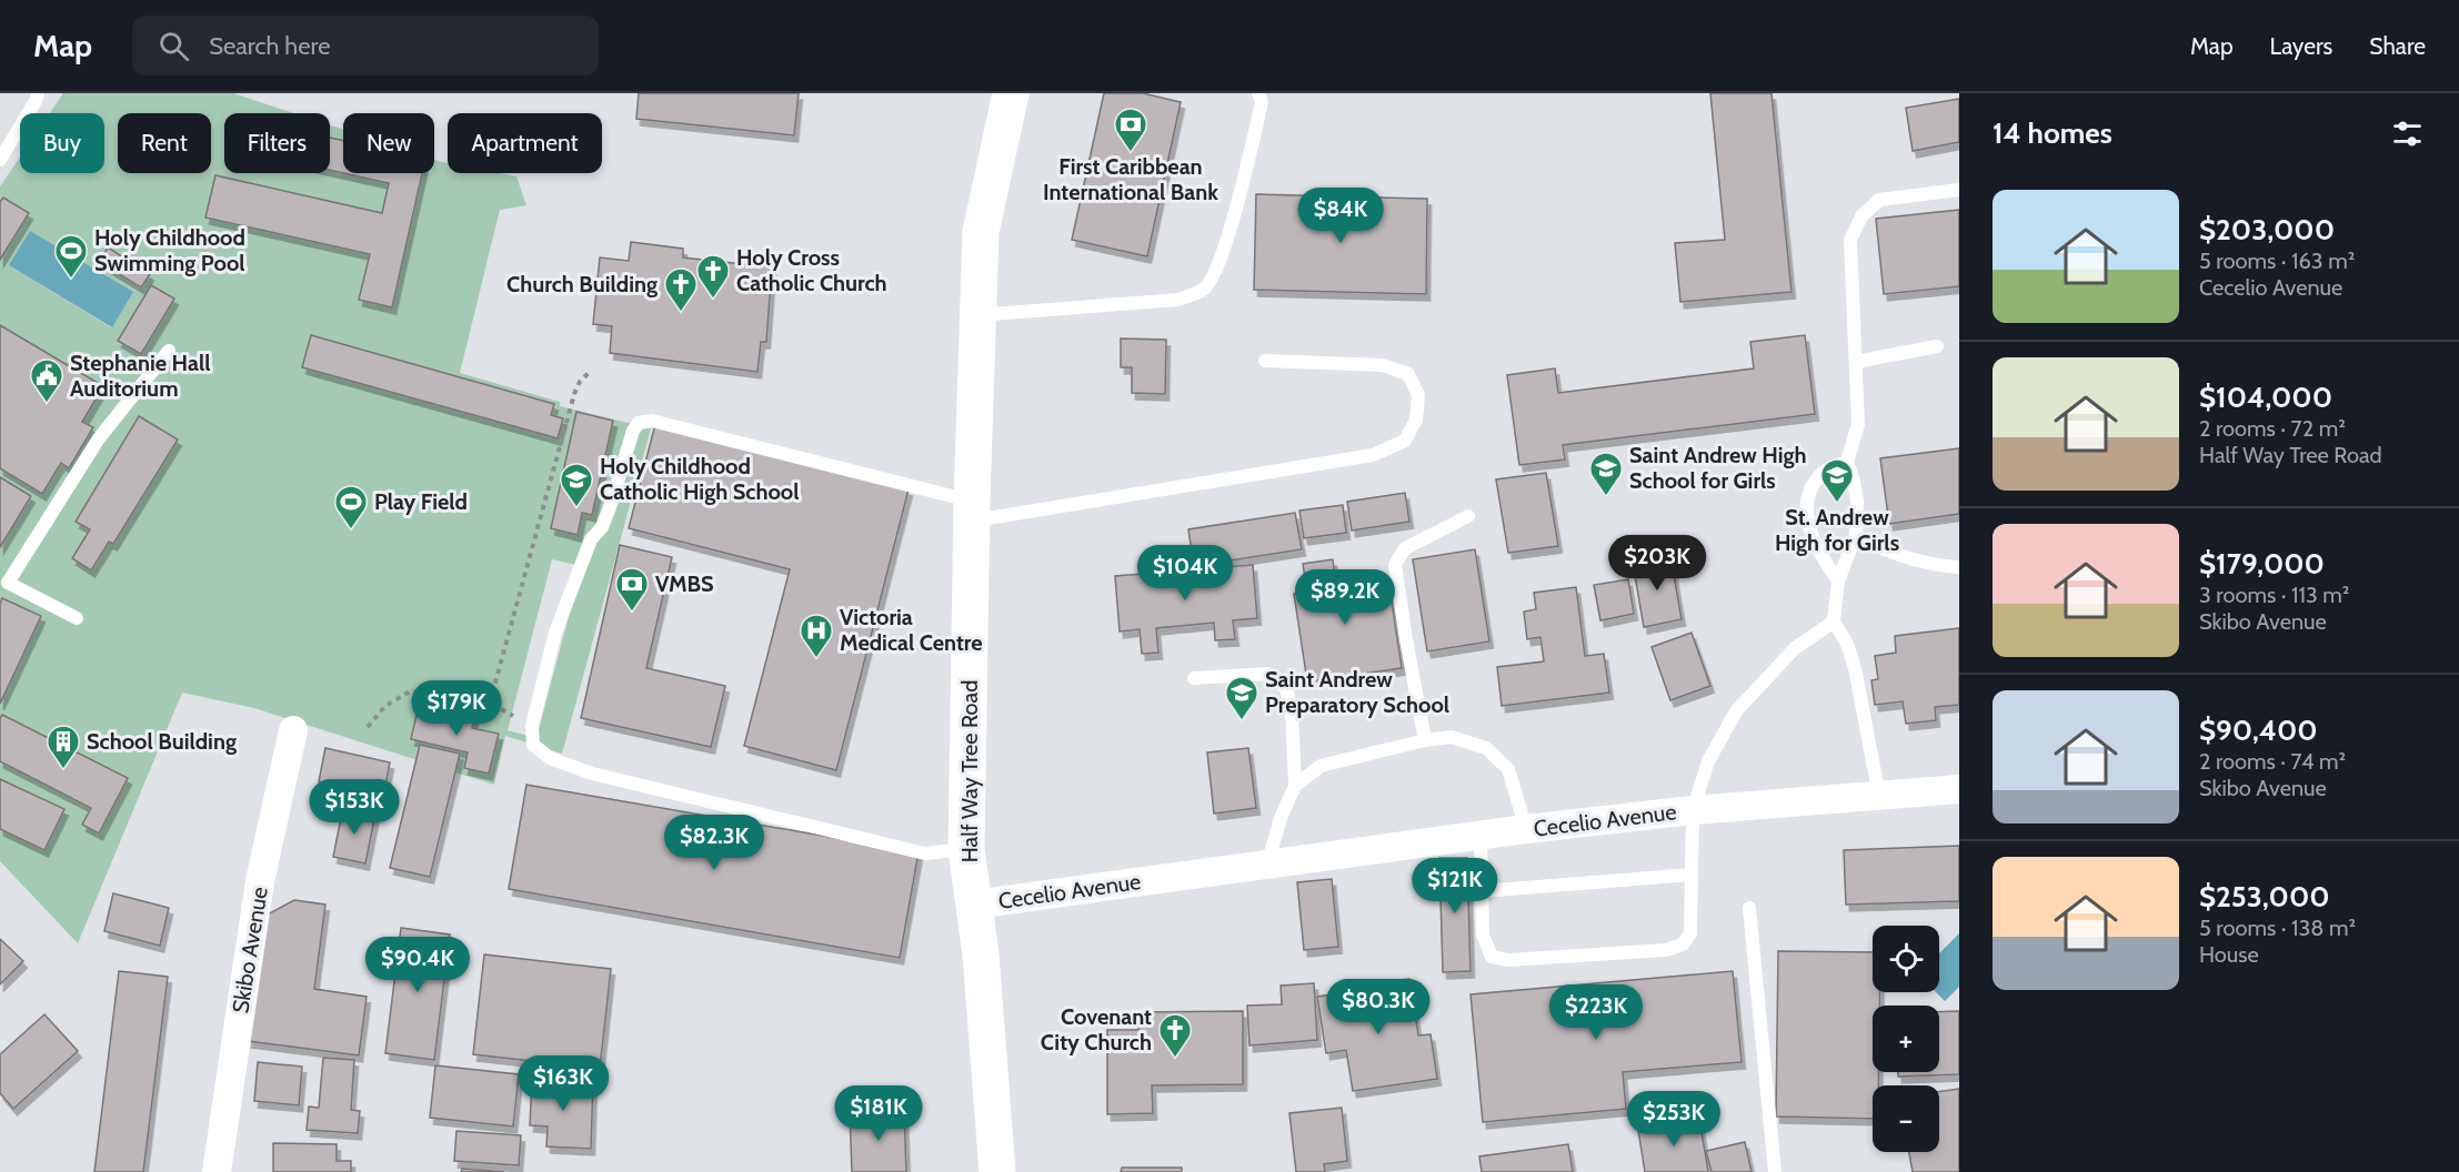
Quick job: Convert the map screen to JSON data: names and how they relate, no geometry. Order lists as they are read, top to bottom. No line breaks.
{"streets":{"main road":["Half Way Tree Road"],"street":["Cecelio Avenue","Skibo Avenue"]},"crossings":[["Half Way Tree Road","Cecelio Avenue"]],"places":{"bank":["First Caribbean International Bank","VMBS"],"sports":["Holy Childhood Swimming Pool","Play Field"],"church":["Holy Cross Catholic Church","Church Building","Covenant City Church"],"public building":["Stephanie Hall Auditorium"],"school or university":["Saint Andrew High School for Girls","St. Andrew High for Girls","Holy Childhood Catholic High School","Saint Andrew Preparatory School"],"hospital":["Victoria Medical Centre"],"building":["School Building"]},"page":{"header":"Map","search":"Search here","nav":["Map","Layers","Share"],"heading":"14 homes","chip":["Buy","Rent","Filters","New","Apartment"],"list":[{"name":"$203,000","note":"5 rooms · 163 m² · Cecelio Avenue"},{"name":"$104,000","note":"2 rooms · 72 m² · Half Way Tree Road"},{"name":"$179,000","note":"3 rooms · 113 m² · Skibo Avenue"},{"name":"$90,400","note":"2 rooms · 74 m² · Skibo Avenue"},{"name":"$253,000","note":"5 rooms · 138 m² · House"}],"price":["$84K","$203K","$104K","$89.2K","$179K","$153K","$82.3K","$121K","$90.4K","$80.3K","$223K","$163K","$181K","$253K"],"map_buttons":["+","−"]}}
